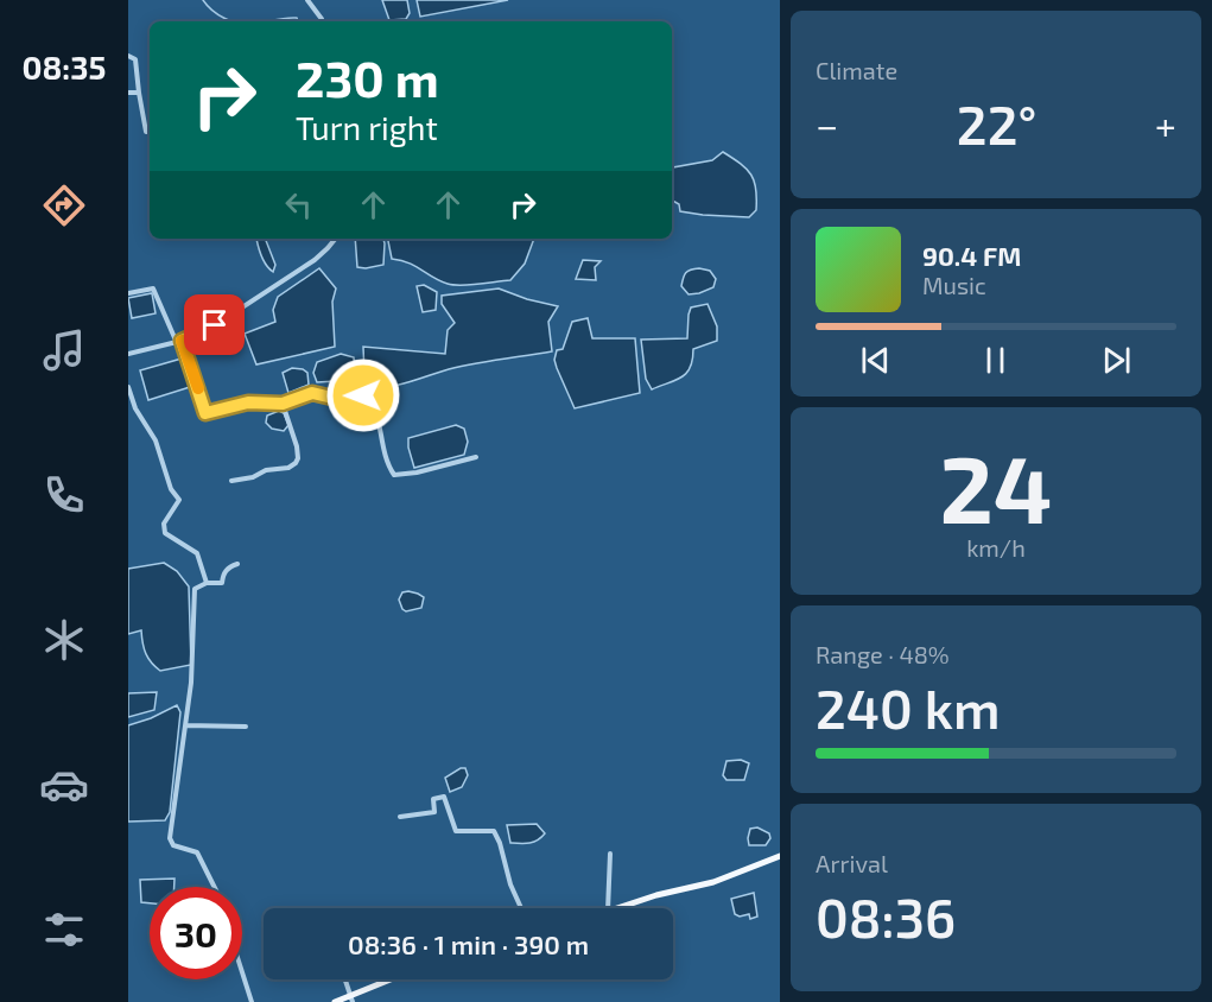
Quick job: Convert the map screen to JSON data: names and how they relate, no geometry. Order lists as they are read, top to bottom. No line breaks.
{"page":{"tabs":"08:35","tile":["Climate",["24","km/h"],["Range · 48%","240 km"],["Arrival","08:36"]],"turn":["230 m","Turn right"],"heat":["−","22°","+"],"song":["90.4 FM","Music"],"limit":"30","trip":"08:36 · 1 min · 390 m"}}
